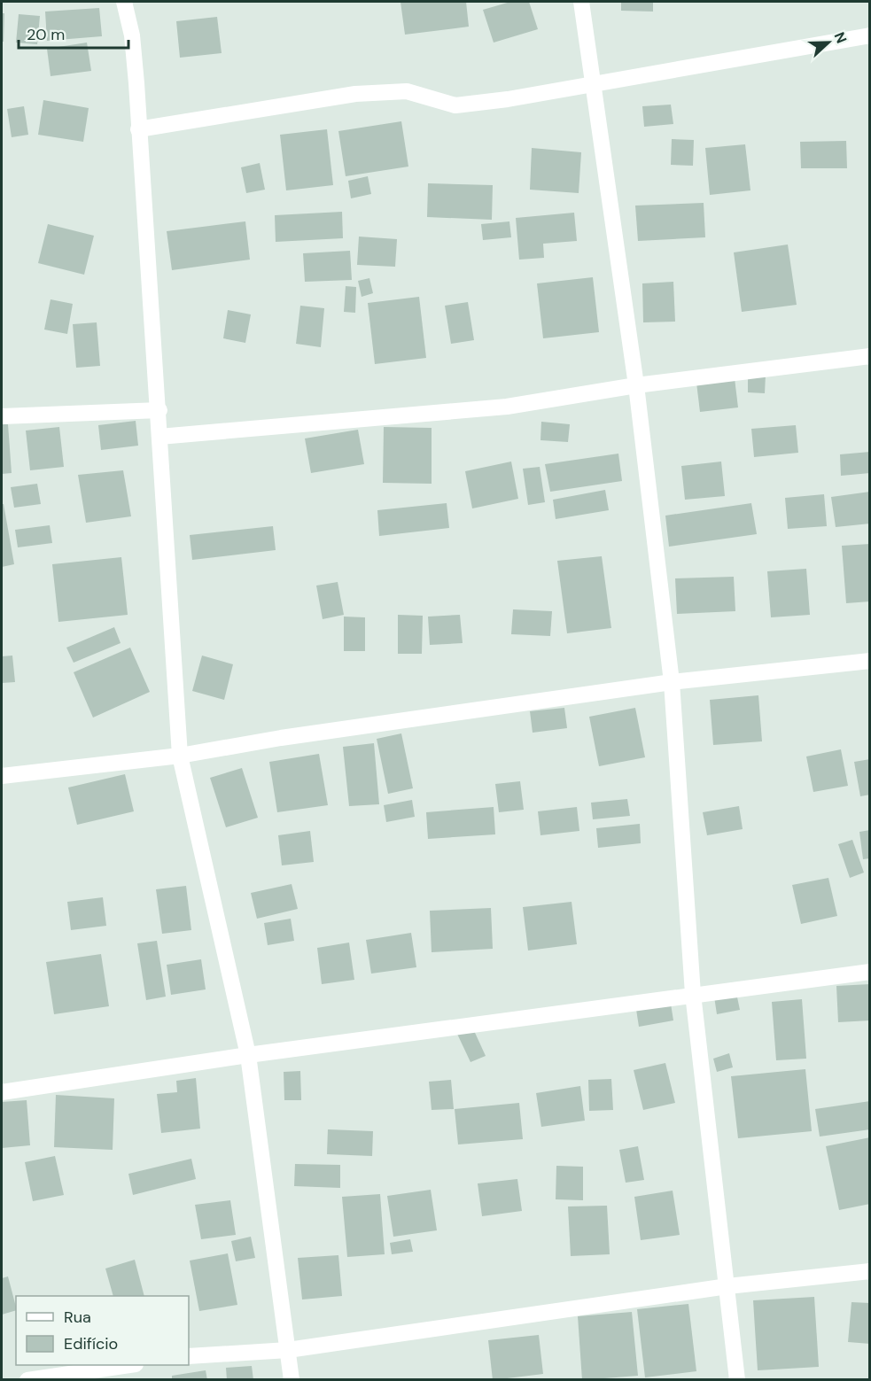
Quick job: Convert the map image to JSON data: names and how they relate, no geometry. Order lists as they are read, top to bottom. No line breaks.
{"legend":["Rua","Edifício"],"scale_bar":"20 m","north":"right"}
